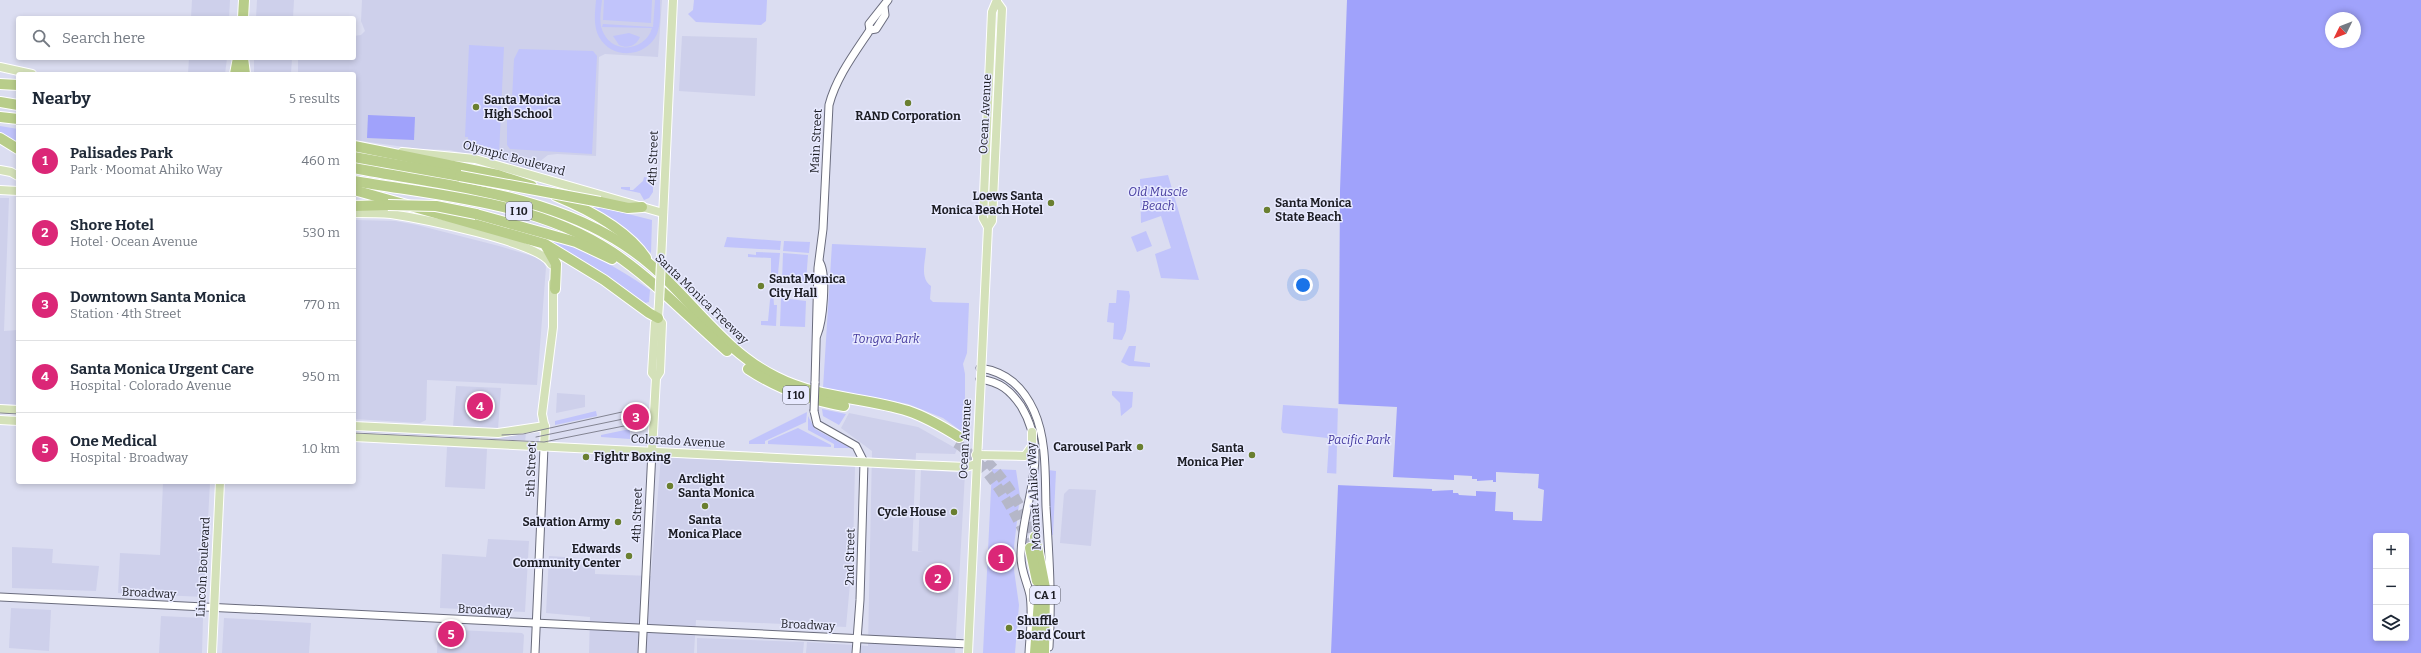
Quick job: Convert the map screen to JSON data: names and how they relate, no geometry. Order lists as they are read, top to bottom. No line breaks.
{"streets":{"highway":["Olympic Boulevard","I 10","Santa Monica Freeway","CA 1"],"main road":["Ocean Avenue","4th Street","Colorado Avenue","5th Street","Lincoln Boulevard"],"street":["Main Street","Moomat Ahiko Way","2nd Street","Broadway"]},"crossings":[["Ocean Avenue","Colorado Avenue"],["Ocean Avenue","Moomat Ahiko Way"],["Ocean Avenue","Broadway"],["Main Street","Colorado Avenue"],["Main Street","2nd Street"],["Olympic Boulevard","4th Street"],["4th Street","Colorado Avenue"],["4th Street","Broadway"],["Colorado Avenue","5th Street"],["Colorado Avenue","Moomat Ahiko Way"],["Colorado Avenue","2nd Street"],["5th Street","Broadway"],["2nd Street","Broadway"],["Lincoln Boulevard","Broadway"]],"parks":["Old Muscle Beach","Tongva Park","Pacific Park"],"places":["RAND Corporation","Santa Monica High School","Loews Santa Monica Beach Hotel","Santa Monica State Beach","Santa Monica City Hall","Carousel Park","Santa Monica Pier","Fightr Boxing","Arclight Santa Monica","Santa Monica Place","Cycle House","Salvation Army","Edwards Community Center","Shuffle Board Court"],"north":"bottom left","page":{"search":"Search here","heading":["Nearby","5 results"],"list":[{"mark":"1","name":"Palisades Park","note":"Park · Moomat Ahiko Way","value":"460 m"},{"mark":"2","name":"Shore Hotel","note":"Hotel · Ocean Avenue","value":"530 m"},{"mark":"3","name":"Downtown Santa Monica","note":"Station · 4th Street","value":"770 m"},{"mark":"4","name":"Santa Monica Urgent Care","note":"Hospital · Colorado Avenue","value":"950 m"},{"mark":"5","name":"One Medical","note":"Hospital · Broadway","value":"1.0 km"}],"pins":["4","3","1","2","5"],"map_buttons":["+","−"]}}
